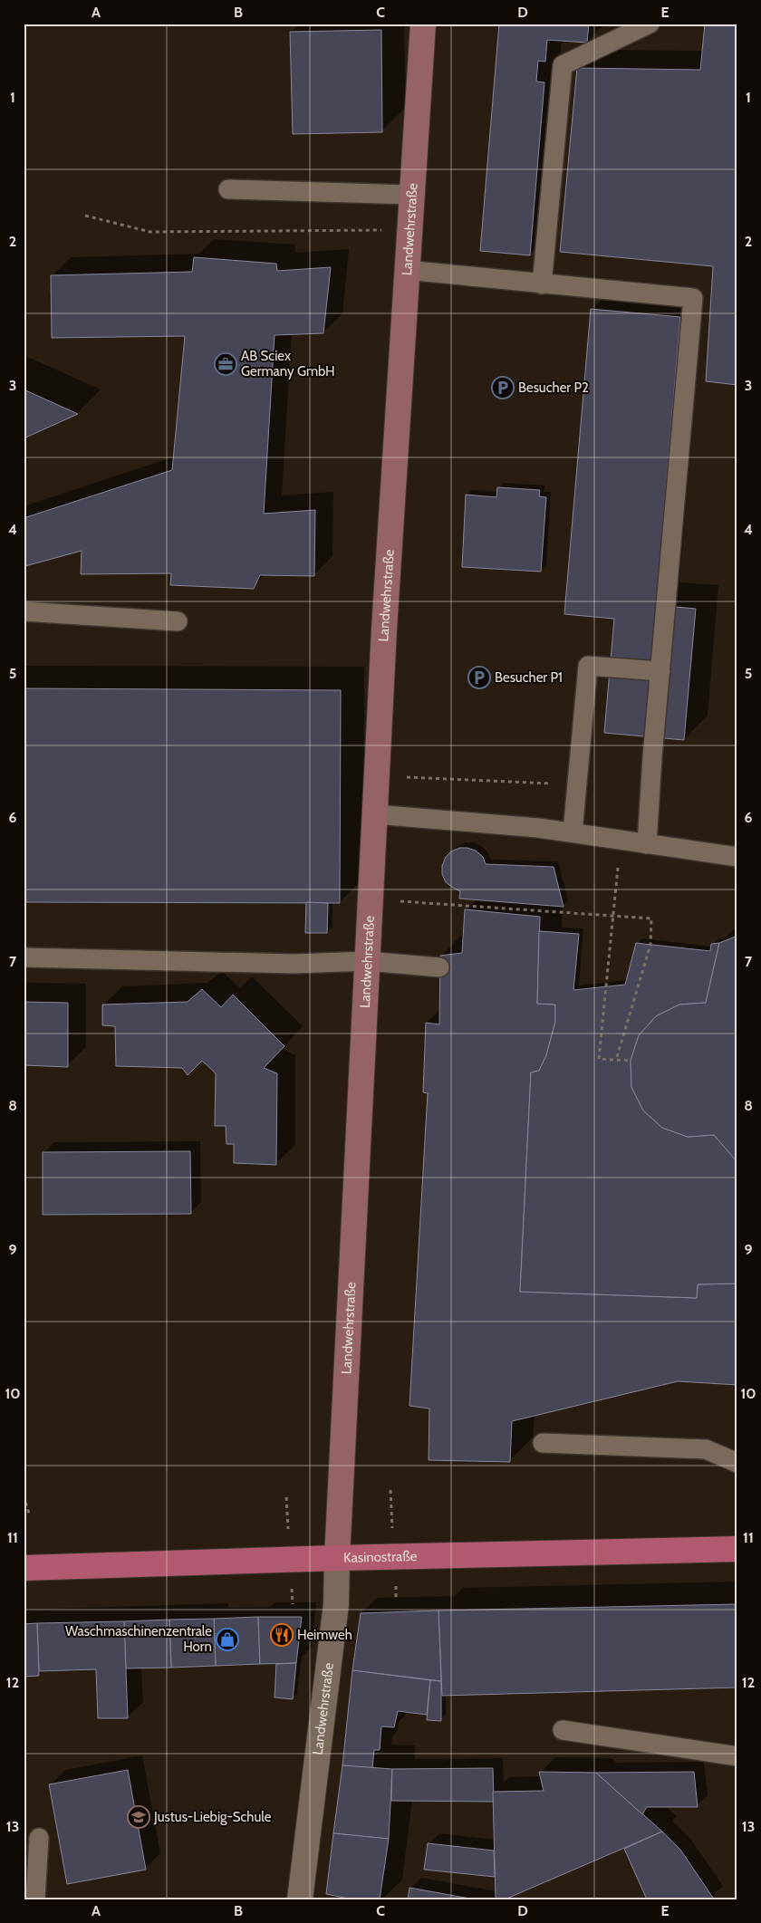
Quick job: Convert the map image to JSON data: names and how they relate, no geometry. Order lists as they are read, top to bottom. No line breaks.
{"streets":{"main road":["Kasinostraße"],"street":["Landwehrstraße"]},"crossings":[["Landwehrstraße","Kasinostraße"]],"places":{"office":["AB Sciex Germany GmbH"],"parking":["Besucher P2","Besucher P1"],"restaurant":["Heimweh"],"shop":["Waschmaschinenzentrale Horn"],"school or university":["Justus-Liebig-Schule"]},"grid":{"columns":["A","B","C","D","E"],"rows":["1","2","3","4","5","6","7","8","9","10","11","12","13"]}}
